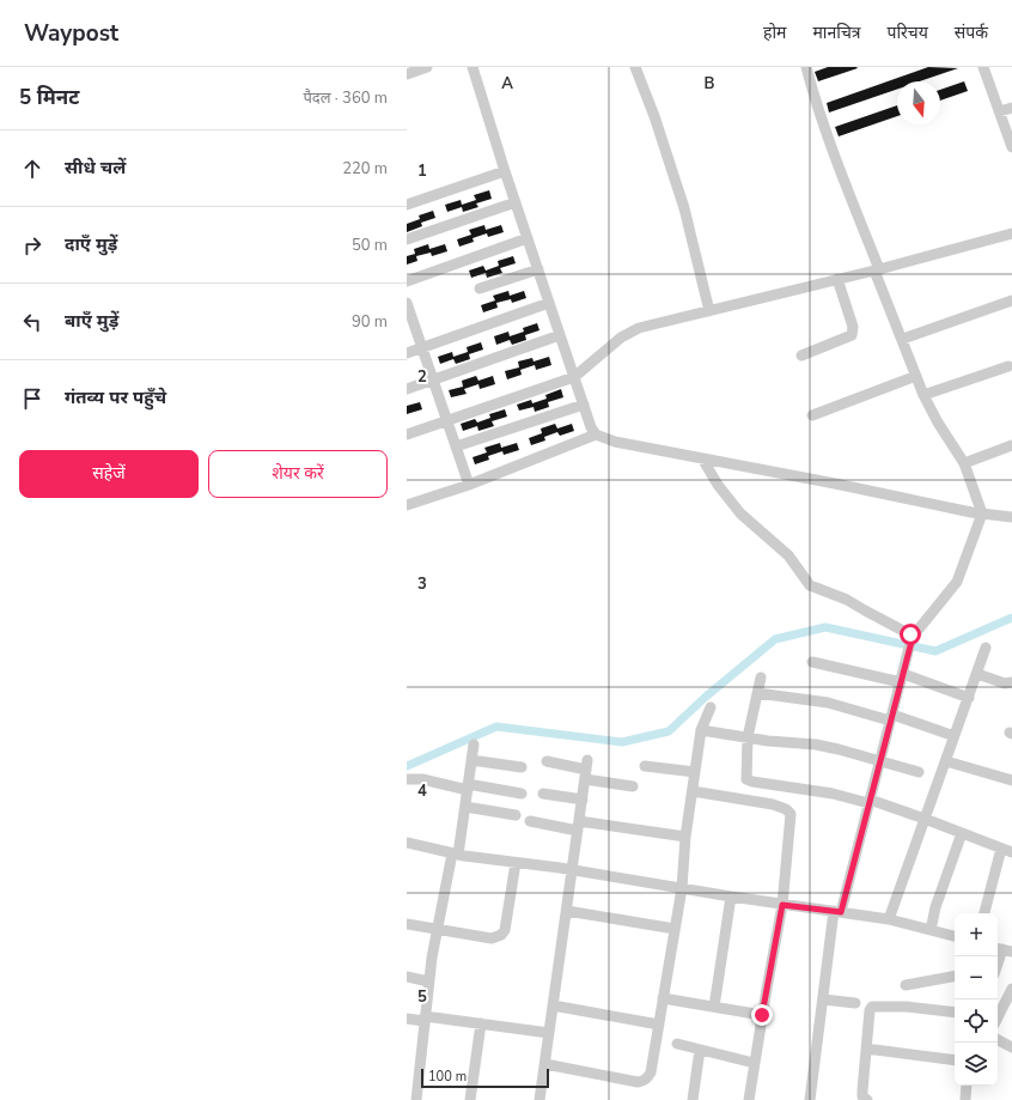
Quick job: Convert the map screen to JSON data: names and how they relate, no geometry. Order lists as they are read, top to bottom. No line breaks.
{"scale_bar":"100 m","north":"bottom","page":{"header":"Waypost","nav":["होम","मानचित्र","परिचय","संपर्क"],"heading":["5 मिनट","पैदल · 360 m"],"list":[["सीधे चलें","220 m"],["दाएँ मुड़ें","50 m"],["बाएँ मुड़ें","90 m"],"गंतव्य पर पहुँचे"],"buttons":["सहेजें","शेयर करें"],"map_buttons":["+","−"],"scale":"100 m"},"grid":{"columns":["A","B"],"rows":["1","2","3","4","5"]}}
